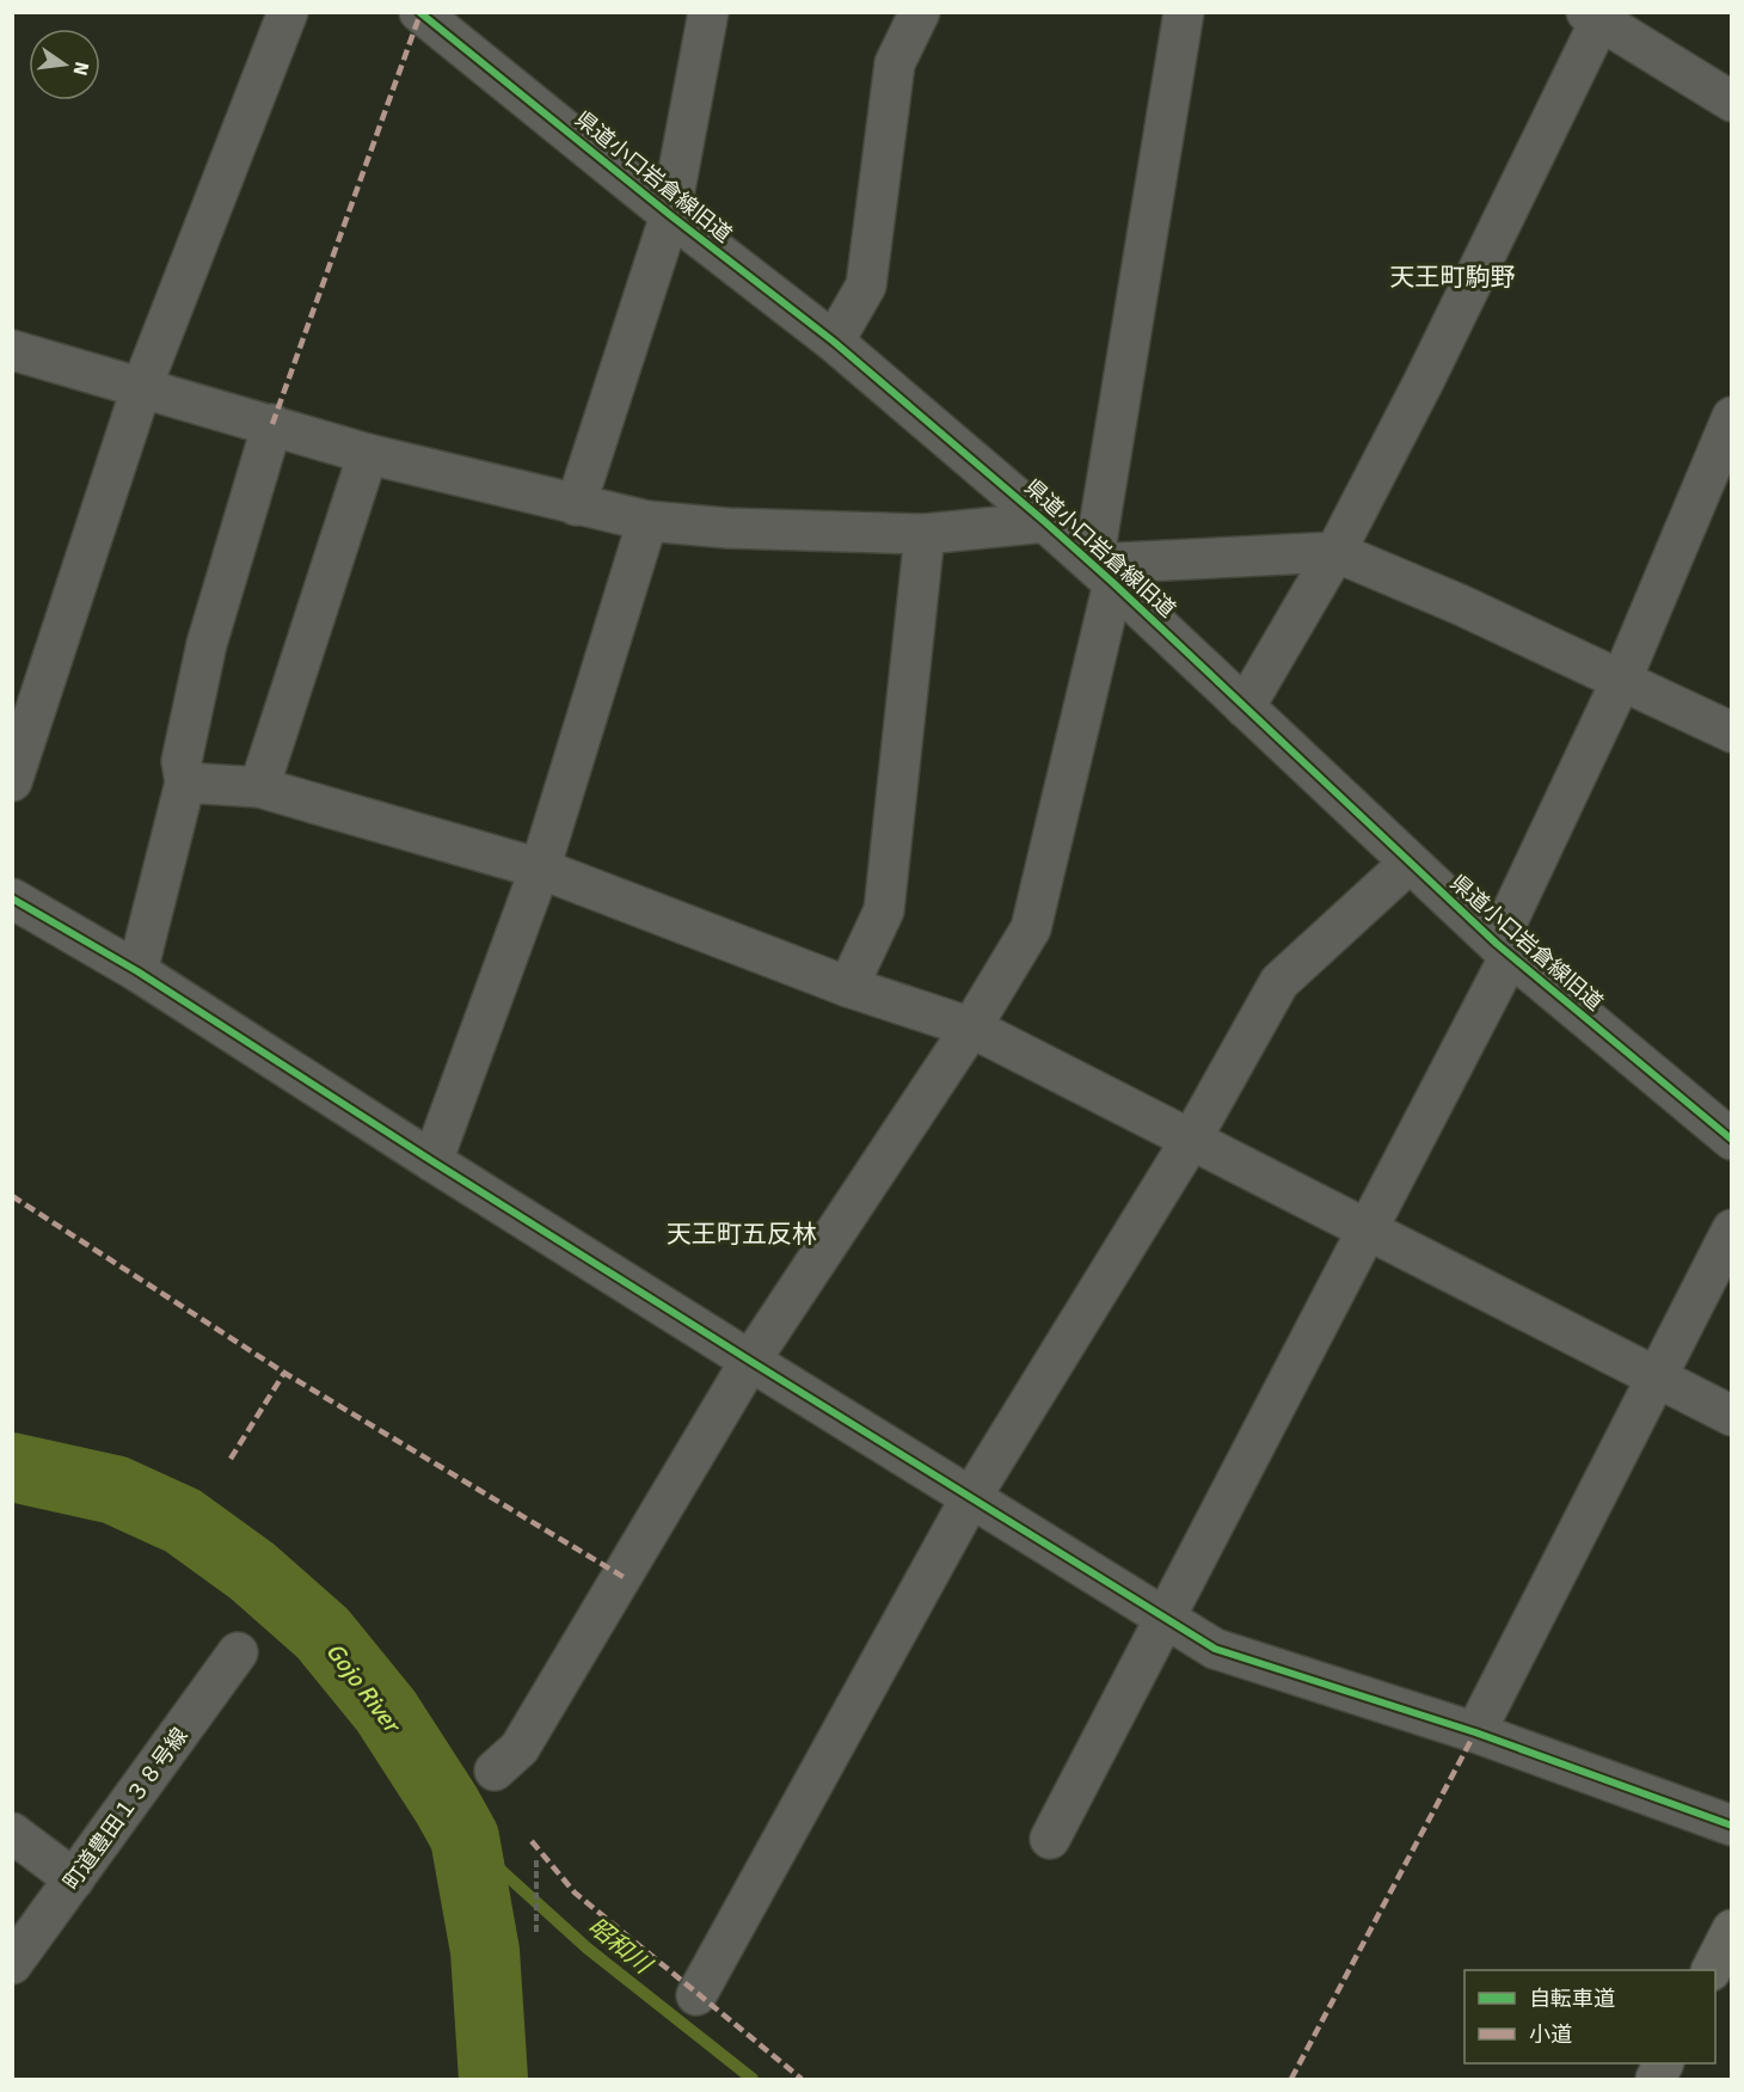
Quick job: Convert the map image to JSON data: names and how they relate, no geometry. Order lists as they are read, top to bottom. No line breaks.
{"streets":{"street":["県道小口岩倉線旧道","町道豊田１３８号線"]},"districts":["天王町駒野","天王町五反林"],"water":["Gojo River","昭和川"],"legend":["自転車道","小道"],"north":"right"}
